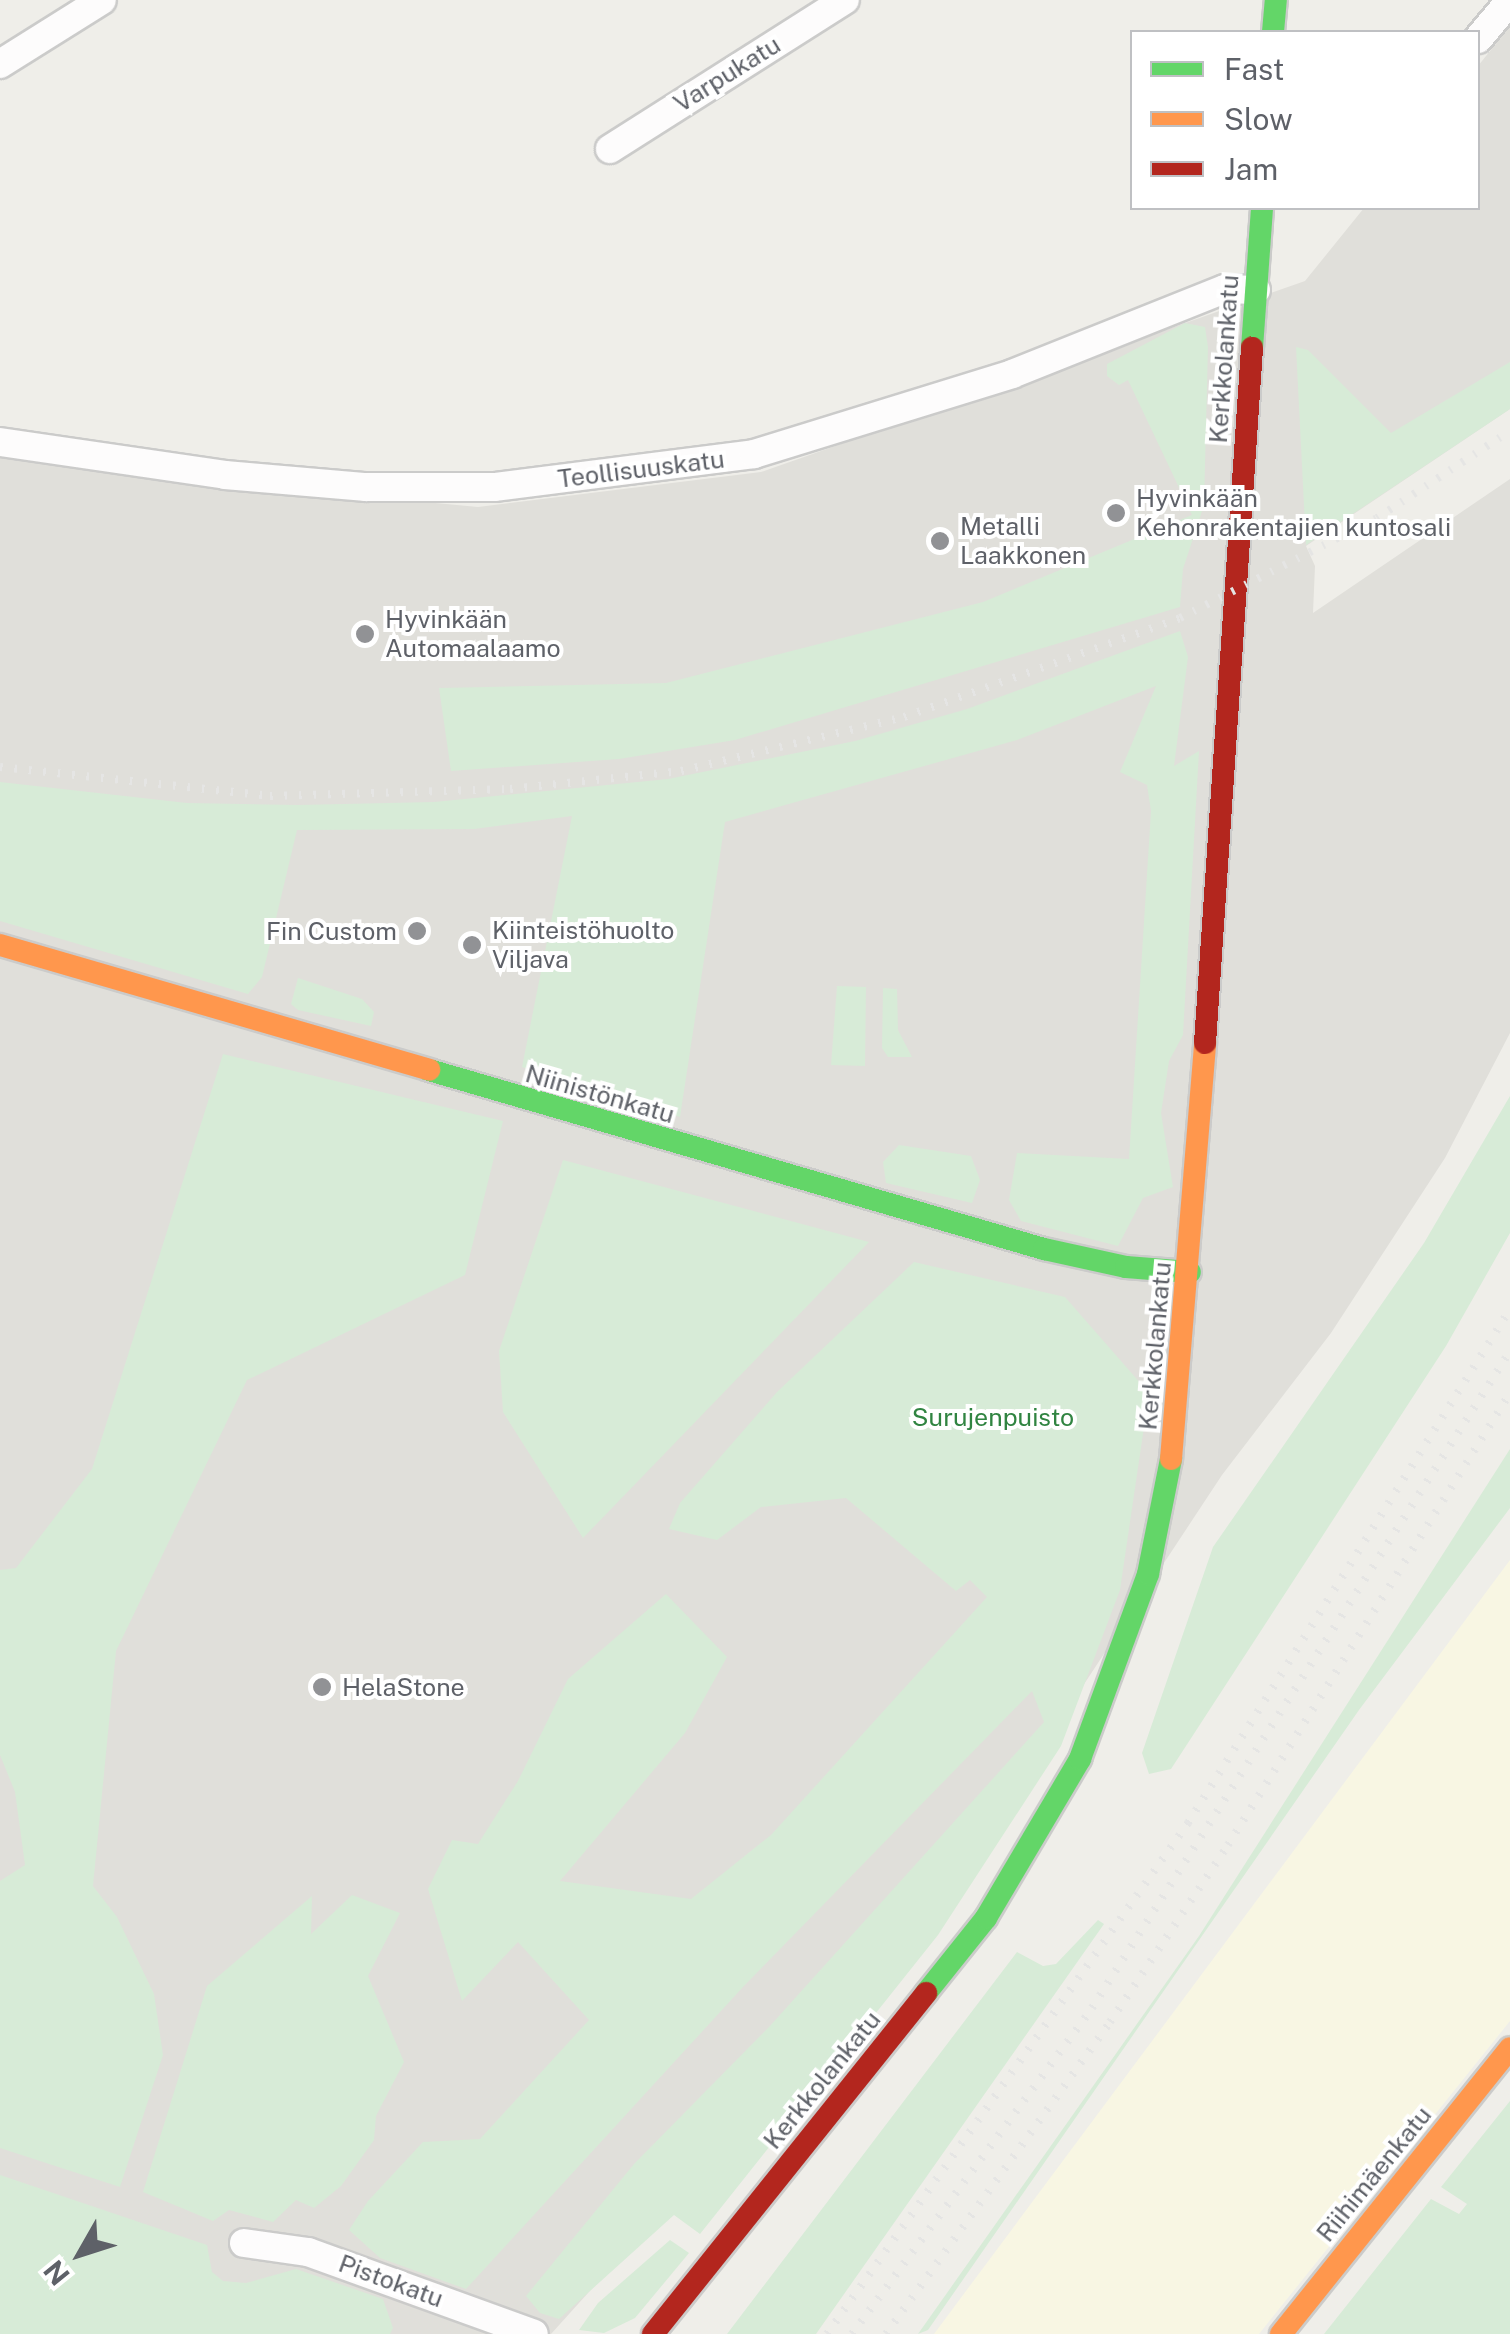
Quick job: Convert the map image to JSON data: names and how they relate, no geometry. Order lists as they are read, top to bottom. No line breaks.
{"streets":{"main road":["Kerkkolankatu","Niinistönkatu","Riihimäenkatu"],"street":["Varpukatu","Teollisuuskatu","Pistokatu"]},"crossings":[["Kerkkolankatu","Teollisuuskatu"],["Kerkkolankatu","Niinistönkatu"]],"parks":["Surujenpuisto"],"places":["Hyvinkään Kehonrakentajien kuntosali","Metalli Laakkonen","Hyvinkään Automaalaamo","Fin Custom","Kiinteistöhuolto Viljava","HelaStone"],"legend":["Fast","Slow","Jam"],"north":"bottom left"}
